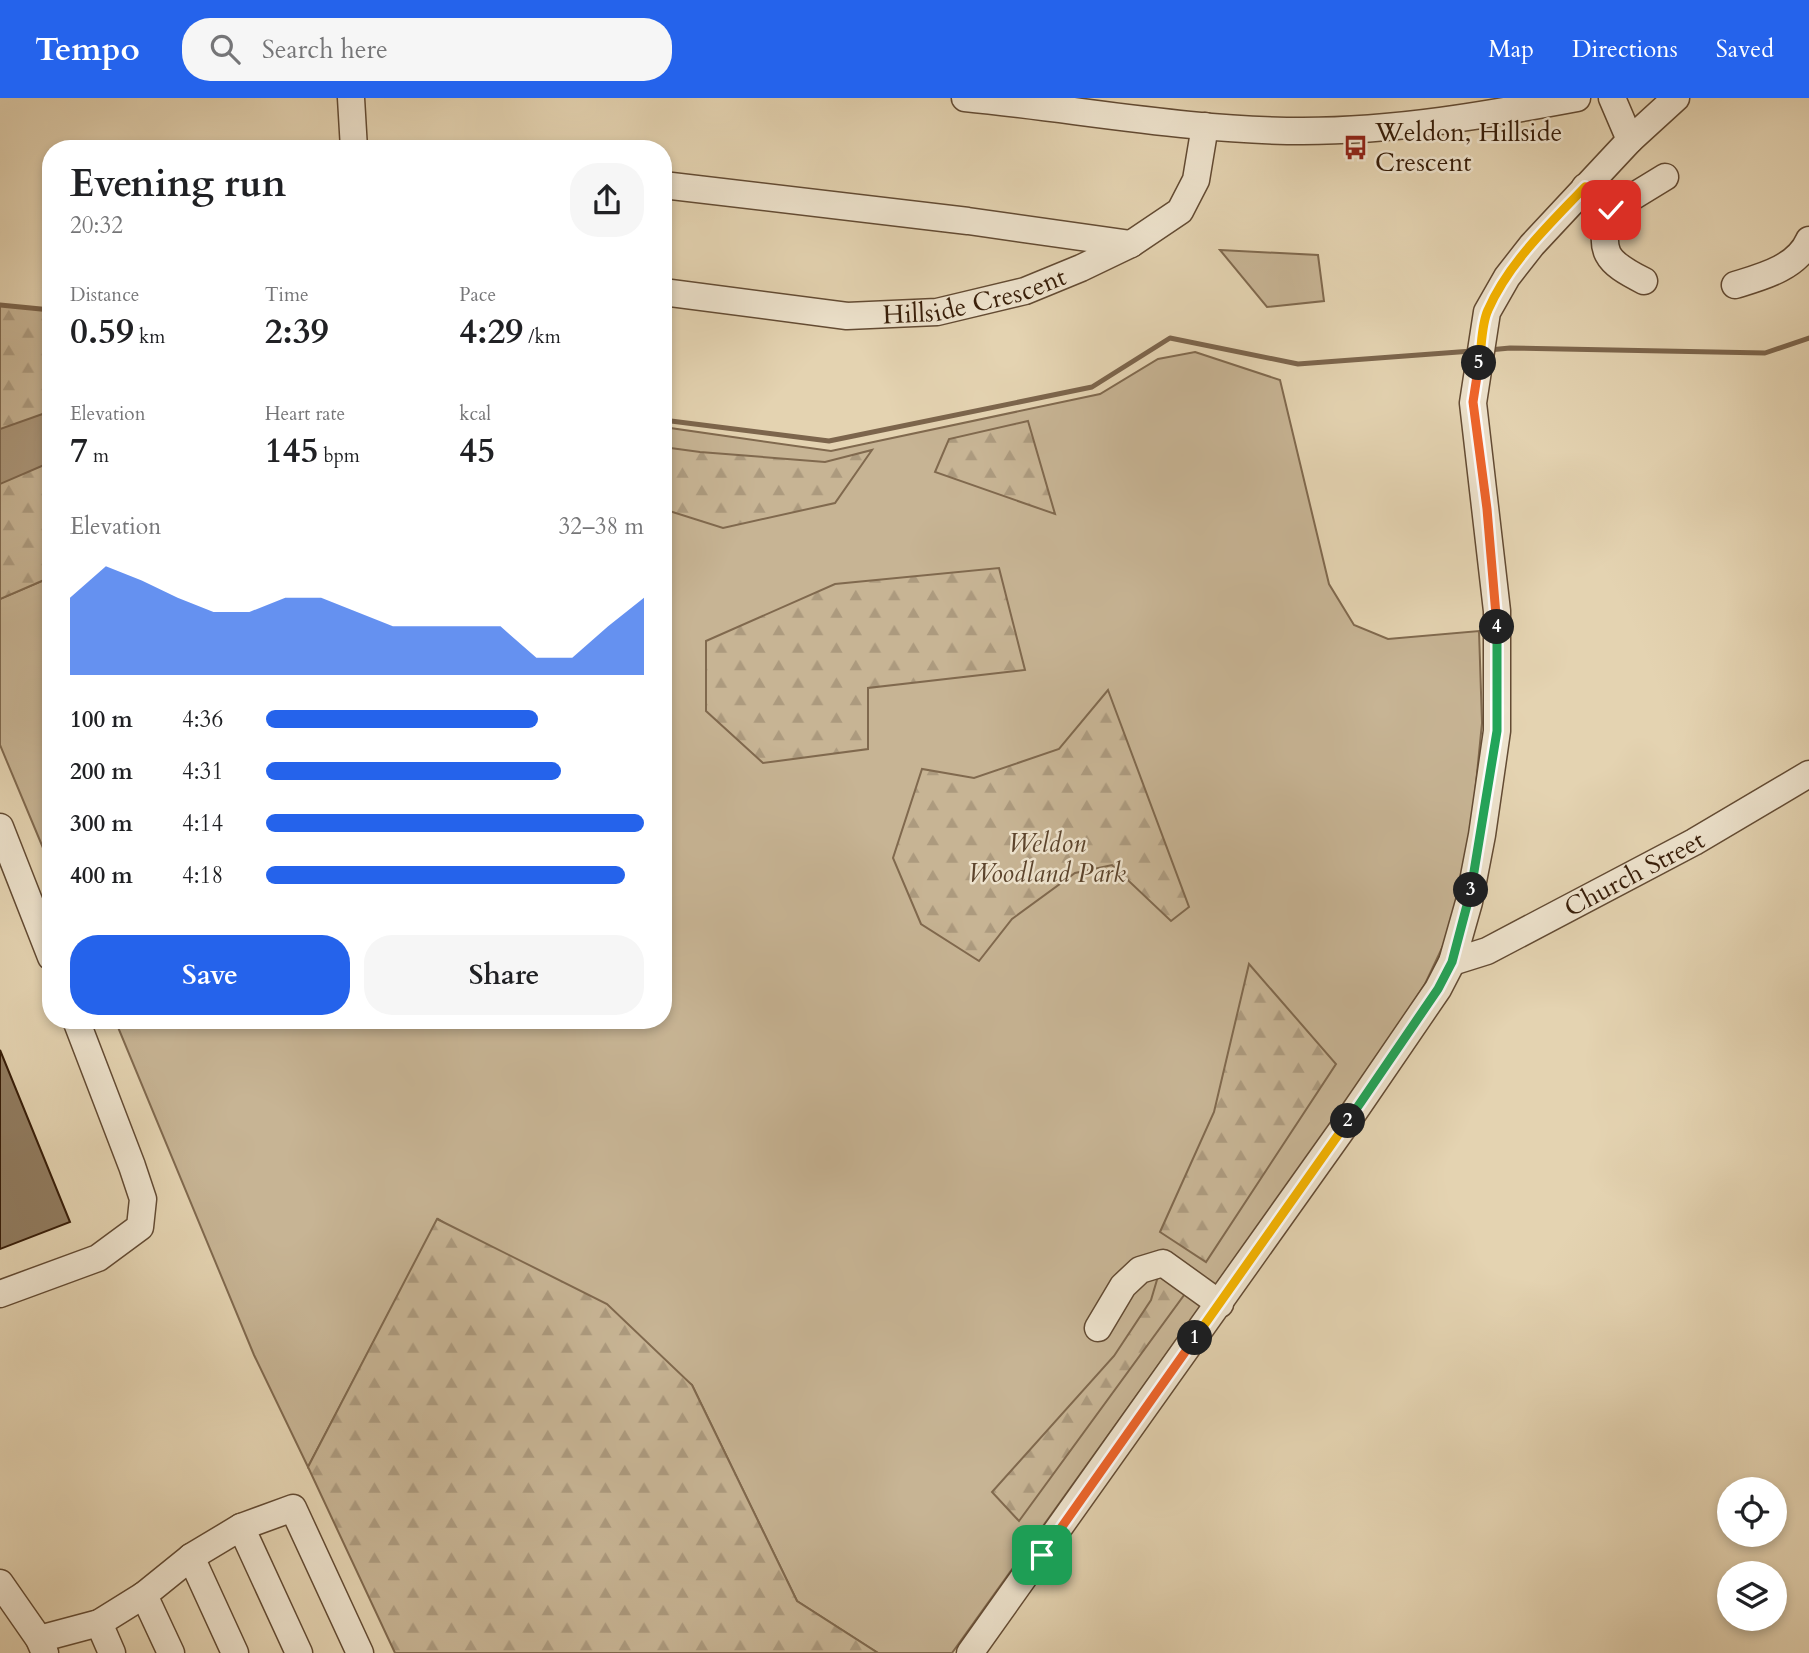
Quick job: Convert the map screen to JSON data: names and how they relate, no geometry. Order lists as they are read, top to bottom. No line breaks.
{"streets":{"street":["Hillside Crescent","Church Street"]},"parks":["Weldon Woodland Park"],"places":{"bus stop":["Weldon, Hillside Crescent"]},"page":{"header":"Tempo","search":"Search here","nav":["Map","Directions","Saved"],"heading":["Evening run","20:32"],"stats":[["Distance","0.59 km"],["Time","2:39"],["Pace","4:29 /km"],["Elevation","7 m"],["Heart rate","145 bpm"],["kcal","45"]],"pins":["5","4","3","2","1"],"chart":["Elevation","32–38 m"],"list":[{"name":"100 m","note":"4:36"},{"name":"200 m","note":"4:31"},{"name":"300 m","note":"4:14"},{"name":"400 m","note":"4:18"}],"buttons":["Save","Share"]}}
